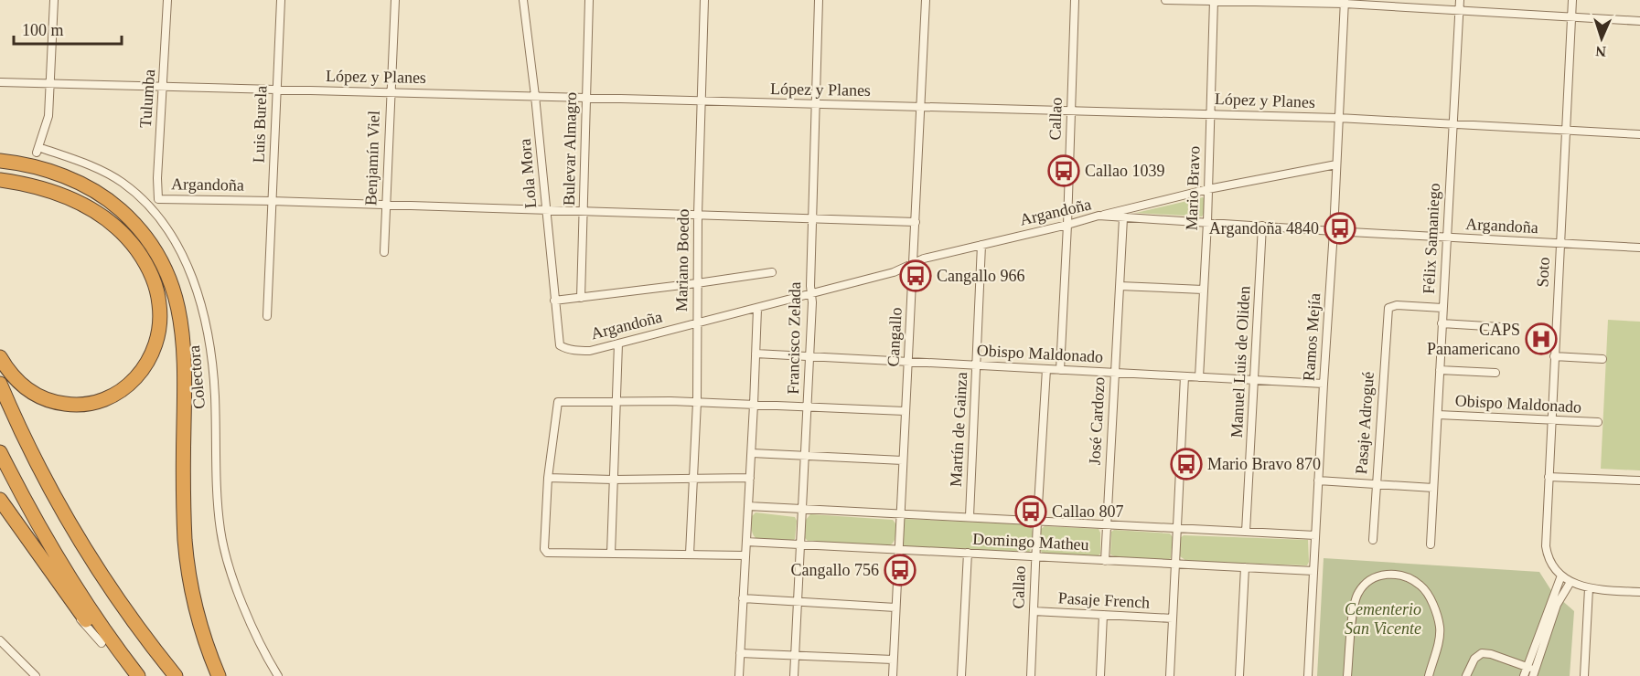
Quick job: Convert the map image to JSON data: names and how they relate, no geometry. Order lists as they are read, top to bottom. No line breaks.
{"streets":{"street":["López y Planes","Tulumba","Callao","Luis Burela","Bulevar Almagro","Benjamín Viel","Lola Mora","Argandoña","Mario Bravo","Félix Samaniego","Mariano Boedo","Soto","Cangallo","Ramos Mejía","Francisco Zelada","Obispo Maldonado","Manuel Luis de Oliden","Colectora","José Cardozo","Pasaje Adrogué","Martín de Gainza","Domingo Matheu","Pasaje French"]},"crossings":[["López y Planes","Tulumba"],["López y Planes","Callao"],["López y Planes","Luis Burela"],["López y Planes","Bulevar Almagro"],["López y Planes","Benjamín Viel"],["López y Planes","Lola Mora"],["López y Planes","Mario Bravo"],["López y Planes","Félix Samaniego"],["López y Planes","Mariano Boedo"],["López y Planes","Soto"],["López y Planes","Cangallo"],["López y Planes","Ramos Mejía"],["López y Planes","Francisco Zelada"],["López y Planes","Colectora"],["Tulumba","Argandoña"],["Callao","Argandoña"],["Callao","Obispo Maldonado"],["Callao","Domingo Matheu"],["Callao","Pasaje French"],["Luis Burela","Argandoña"],["Bulevar Almagro","Argandoña"],["Benjamín Viel","Argandoña"],["Lola Mora","Argandoña"],["Argandoña","Mario Bravo"],["Argandoña","Félix Samaniego"],["Argandoña","Mariano Boedo"],["Argandoña","Soto"],["Argandoña","Cangallo"],["Argandoña","Ramos Mejía"],["Argandoña","Francisco Zelada"],["Argandoña","Manuel Luis de Oliden"],["Argandoña","José Cardozo"],["Argandoña","Martín de Gainza"],["Mario Bravo","Obispo Maldonado"],["Félix Samaniego","Obispo Maldonado"],["Félix Samaniego","Pasaje Adrogué"],["Soto","Obispo Maldonado"],["Cangallo","Obispo Maldonado"],["Cangallo","Domingo Matheu"],["Ramos Mejía","Obispo Maldonado"],["Ramos Mejía","Domingo Matheu"],["Francisco Zelada","Obispo Maldonado"],["Francisco Zelada","Domingo Matheu"],["Obispo Maldonado","Manuel Luis de Oliden"],["Obispo Maldonado","José Cardozo"],["Obispo Maldonado","Martín de Gainza"],["Manuel Luis de Oliden","Domingo Matheu"],["José Cardozo","Domingo Matheu"],["Martín de Gainza","Domingo Matheu"]],"parks":["Cementerio San Vicente"],"places":{"bus stop":["Callao 1039","Argandoña 4840","Cangallo 966","Mario Bravo 870","Callao 807","Cangallo 756"],"hospital":["CAPS Panamericano"]},"scale_bar":"100 m","north":"bottom"}
